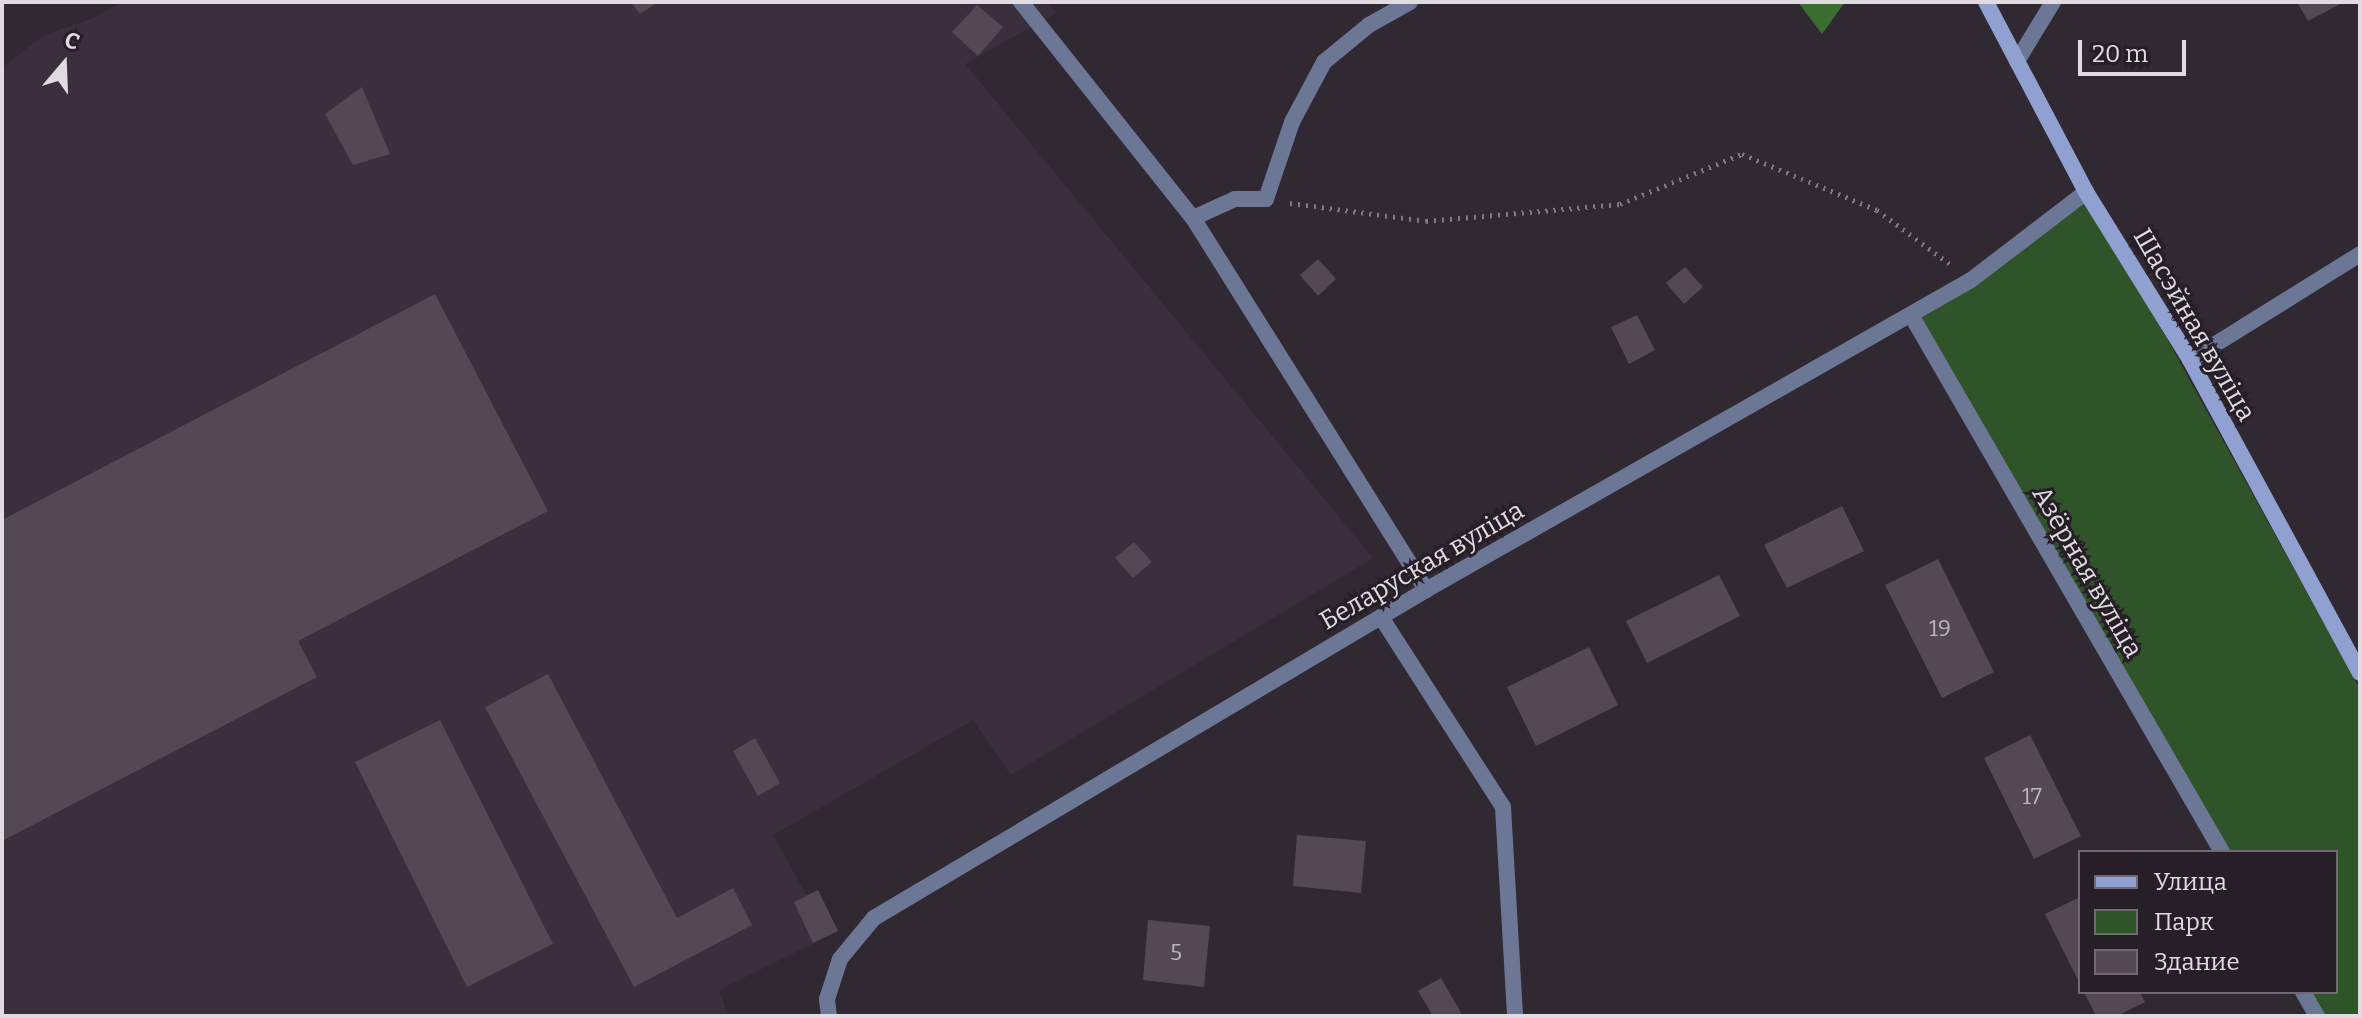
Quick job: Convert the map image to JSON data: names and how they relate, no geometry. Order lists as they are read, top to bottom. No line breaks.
{"streets":{"main road":["Шасэйная вуліца"],"street":["Беларуская вуліца","Азёрная вуліца"]},"crossings":[["Шасэйная вуліца","Беларуская вуліца"],["Беларуская вуліца","Азёрная вуліца"]],"house_numbers":["19","17","5"],"legend":["Улица","Парк","Здание"],"scale_bar":"20 m","north":"top"}
